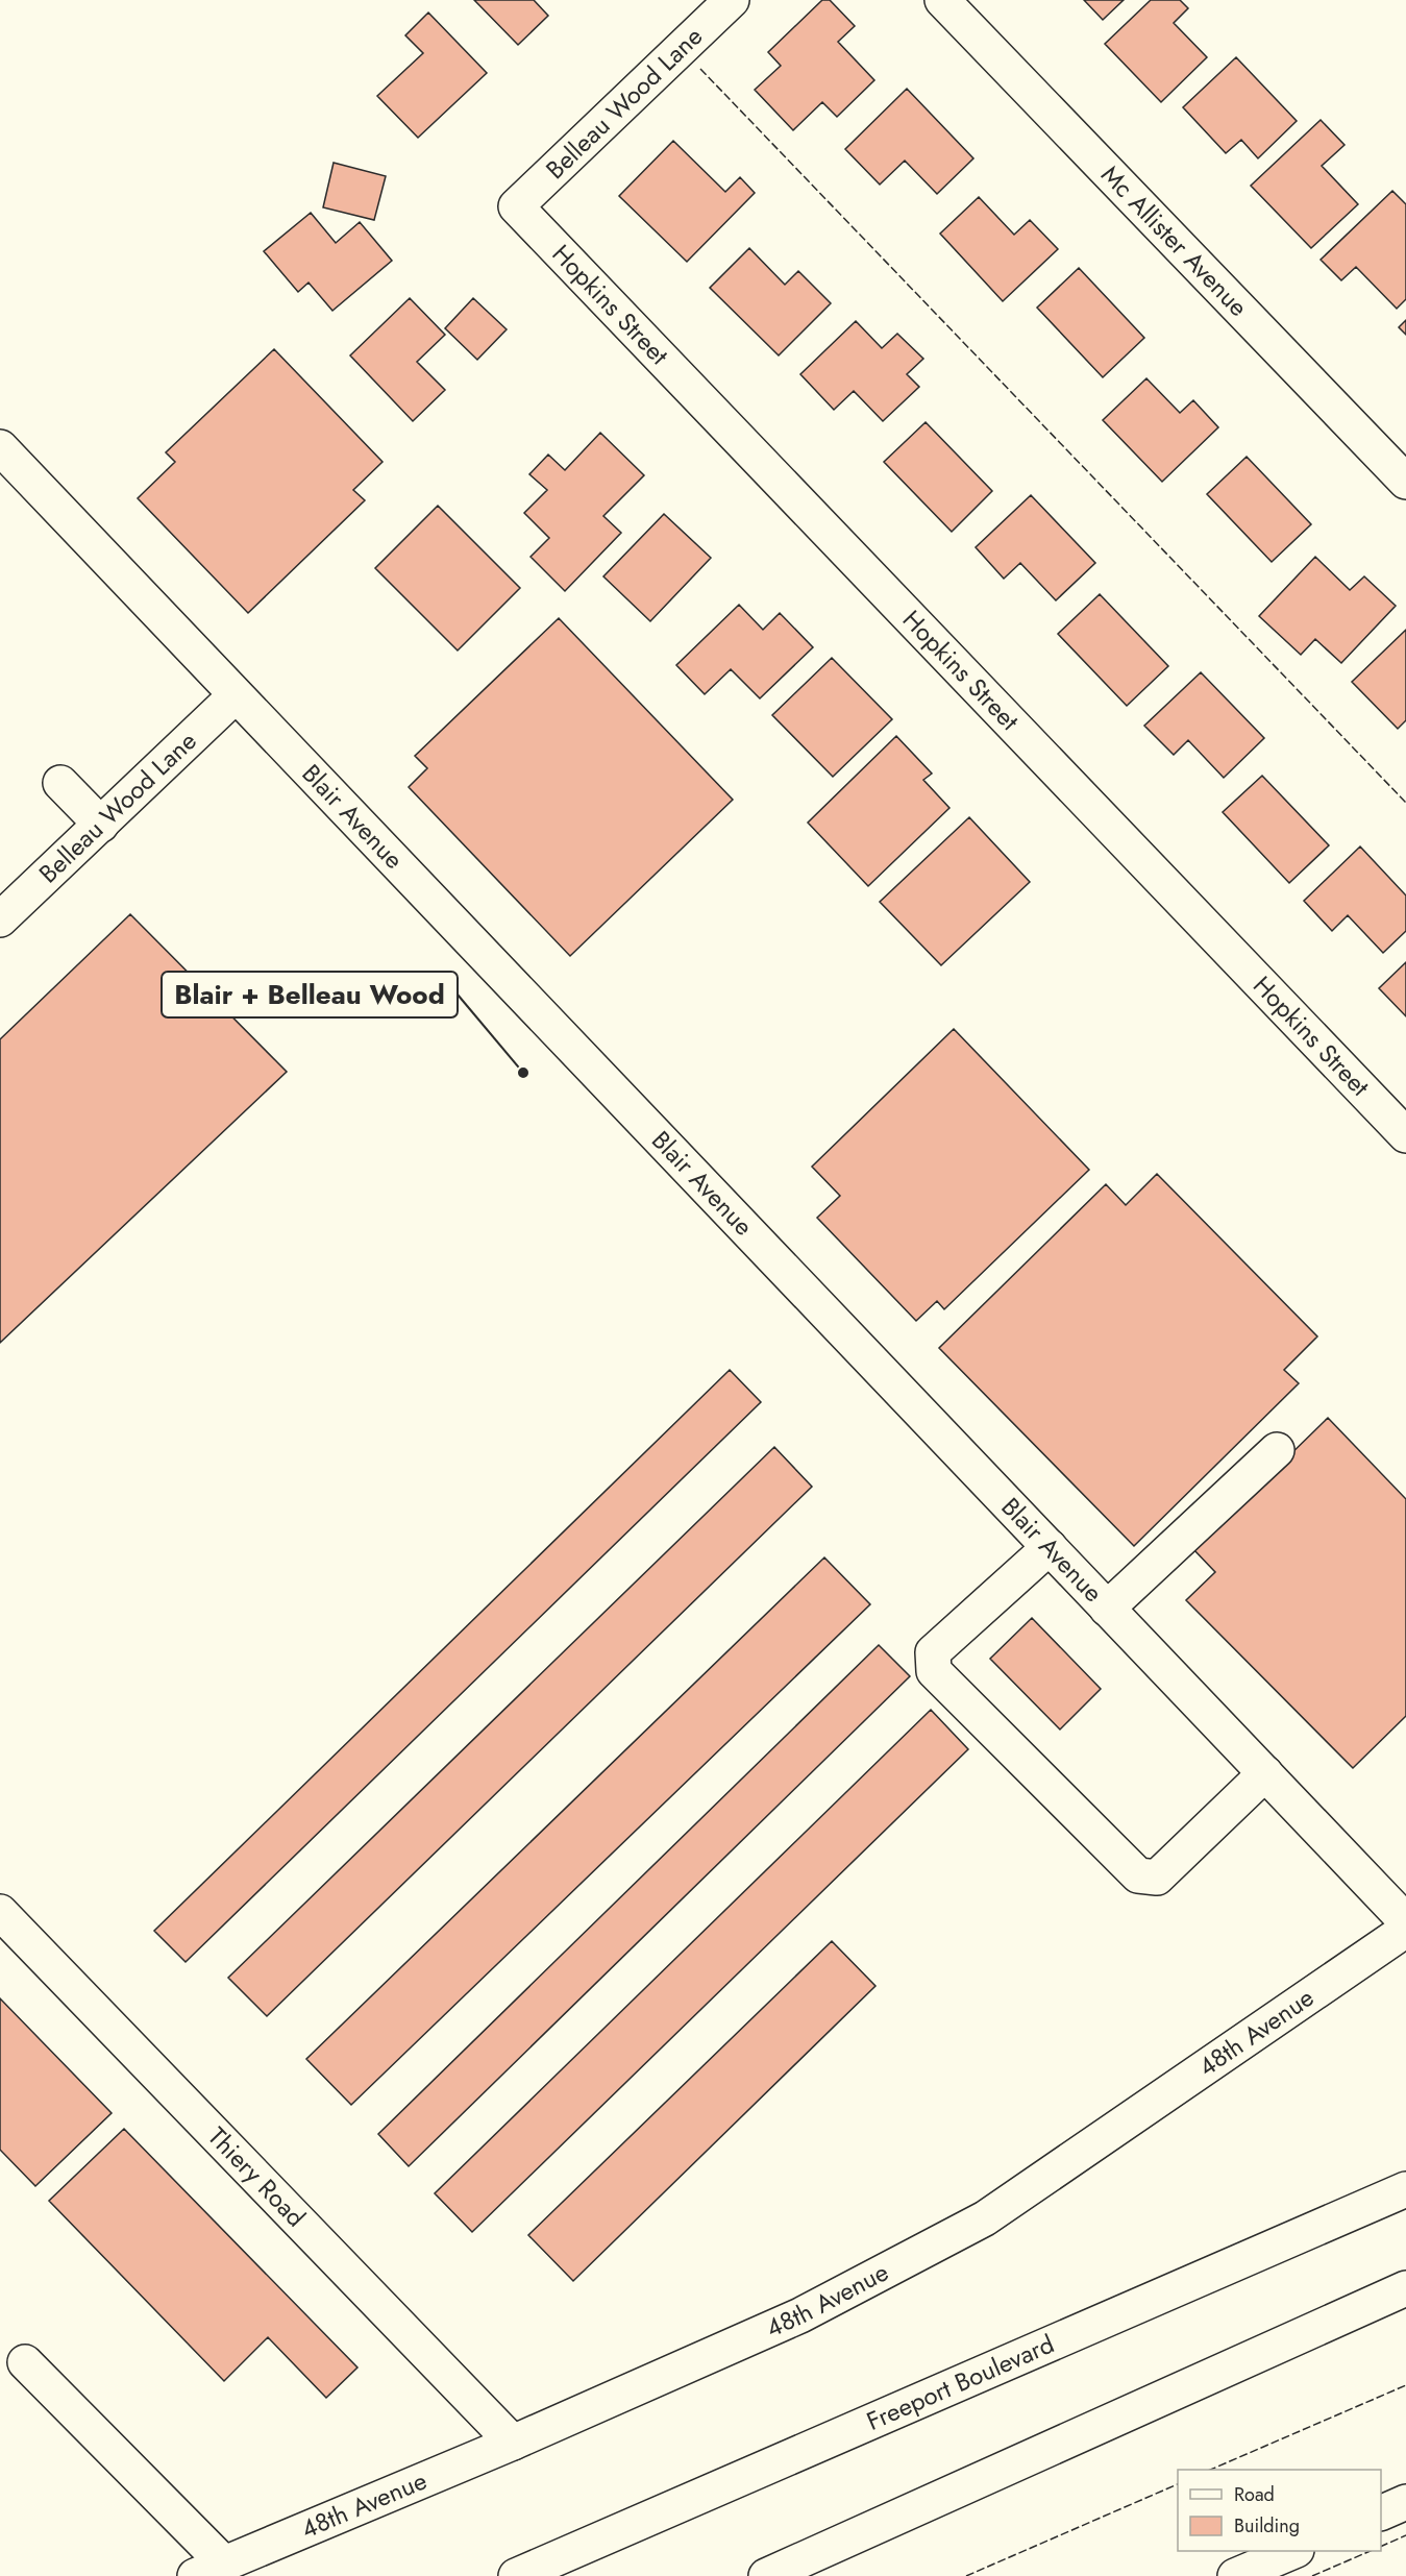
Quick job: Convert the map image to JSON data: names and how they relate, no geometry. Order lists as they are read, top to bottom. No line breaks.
{"streets":{"street":["Belleau Wood Lane","Mc Allister Avenue","Hopkins Street","Blair Avenue","48th Avenue","Thiery Road","Freeport Boulevard"]},"crossings":[["Belleau Wood Lane","Hopkins Street"],["Belleau Wood Lane","Blair Avenue"],["48th Avenue","Thiery Road"]],"places":["Blair + Belleau Wood"],"legend":["Road","Building"]}
